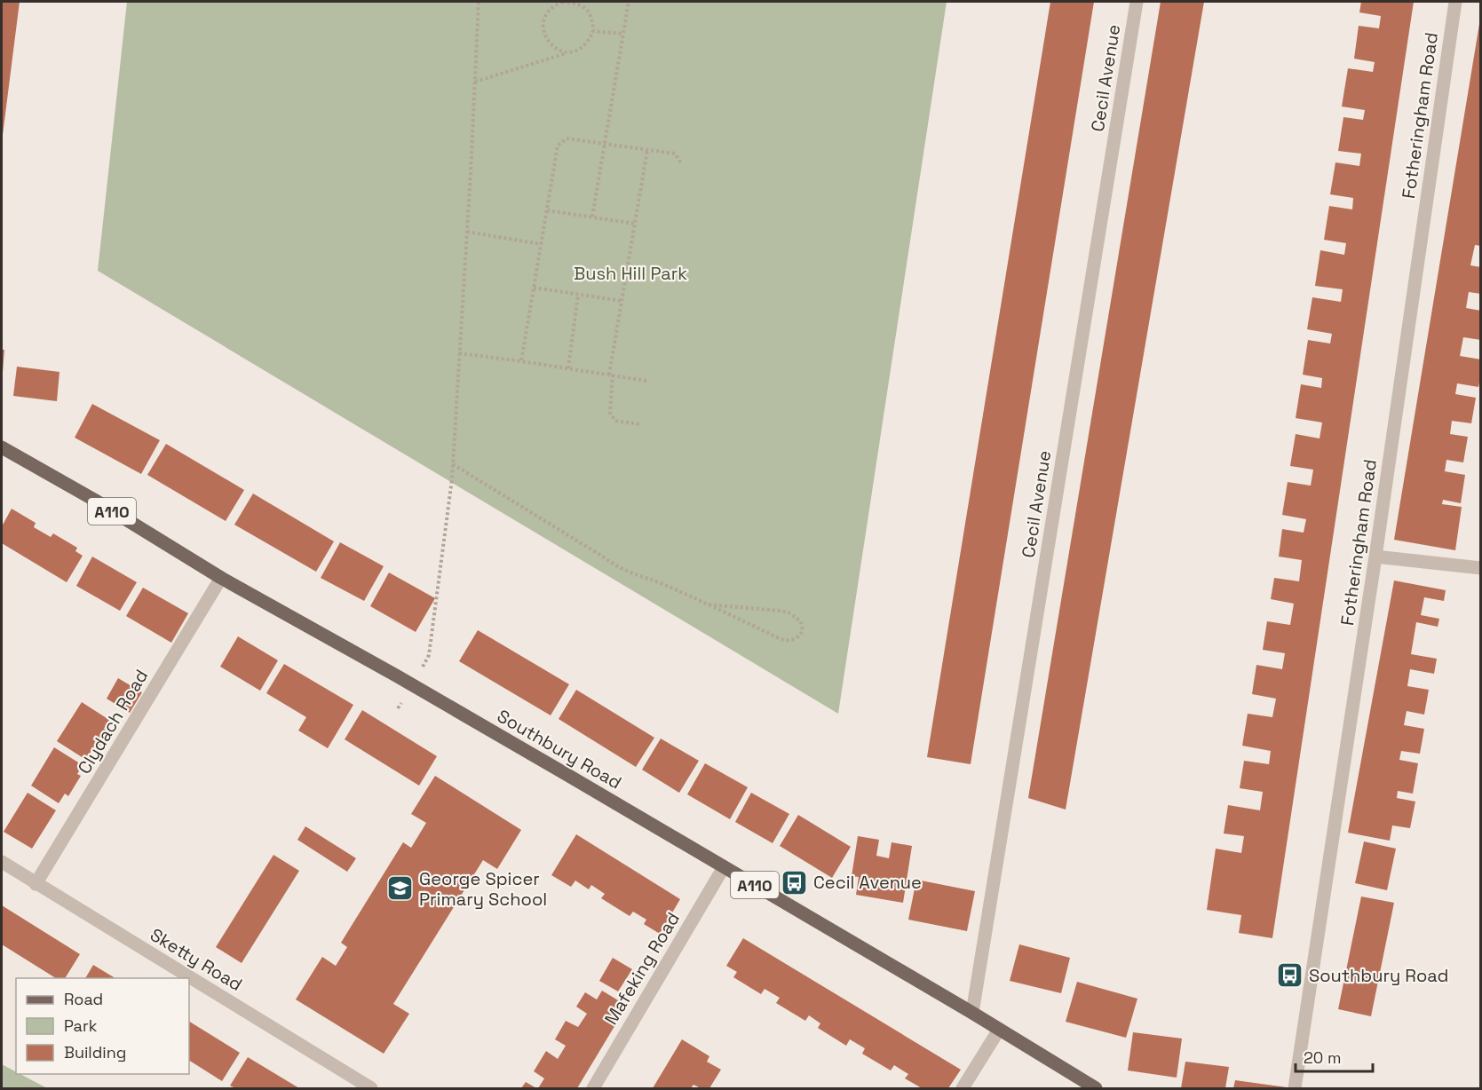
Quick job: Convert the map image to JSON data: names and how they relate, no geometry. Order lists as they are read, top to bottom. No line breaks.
{"streets":{"main road":["A110","Southbury Road"],"street":["Cecil Avenue","Fotheringham Road","Clydach Road","Sketty Road","Mafeking Road"]},"crossings":[["Cecil Avenue","Southbury Road"],["Clydach Road","Southbury Road"],["Clydach Road","Sketty Road"],["Southbury Road","Mafeking Road"]],"parks":["Bush Hill Park"],"places":{"bus stop":["Cecil Avenue","Southbury Road"],"school or university":["George Spicer Primary School"]},"legend":["Road","Park","Building"],"scale_bar":"20 m"}
